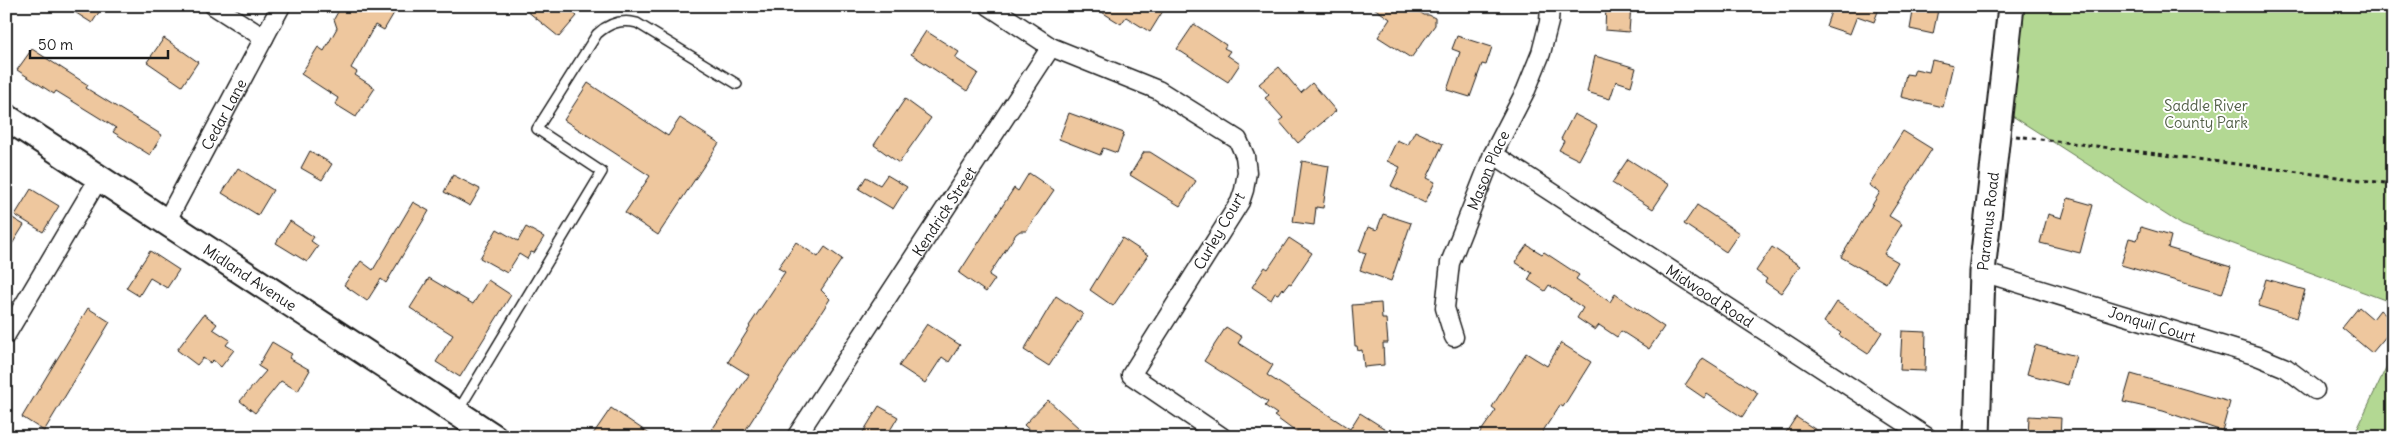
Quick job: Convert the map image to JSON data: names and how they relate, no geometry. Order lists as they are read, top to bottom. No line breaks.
{"streets":{"street":["Cedar Lane","Mason Place","Kendrick Street","Paramus Road","Curley Court","Midland Avenue","Midwood Road","Jonquil Court"]},"crossings":[["Cedar Lane","Midland Avenue"],["Mason Place","Midwood Road"],["Kendrick Street","Curley Court"],["Paramus Road","Jonquil Court"]],"parks":["Saddle River County Park"],"scale_bar":"50 m"}
